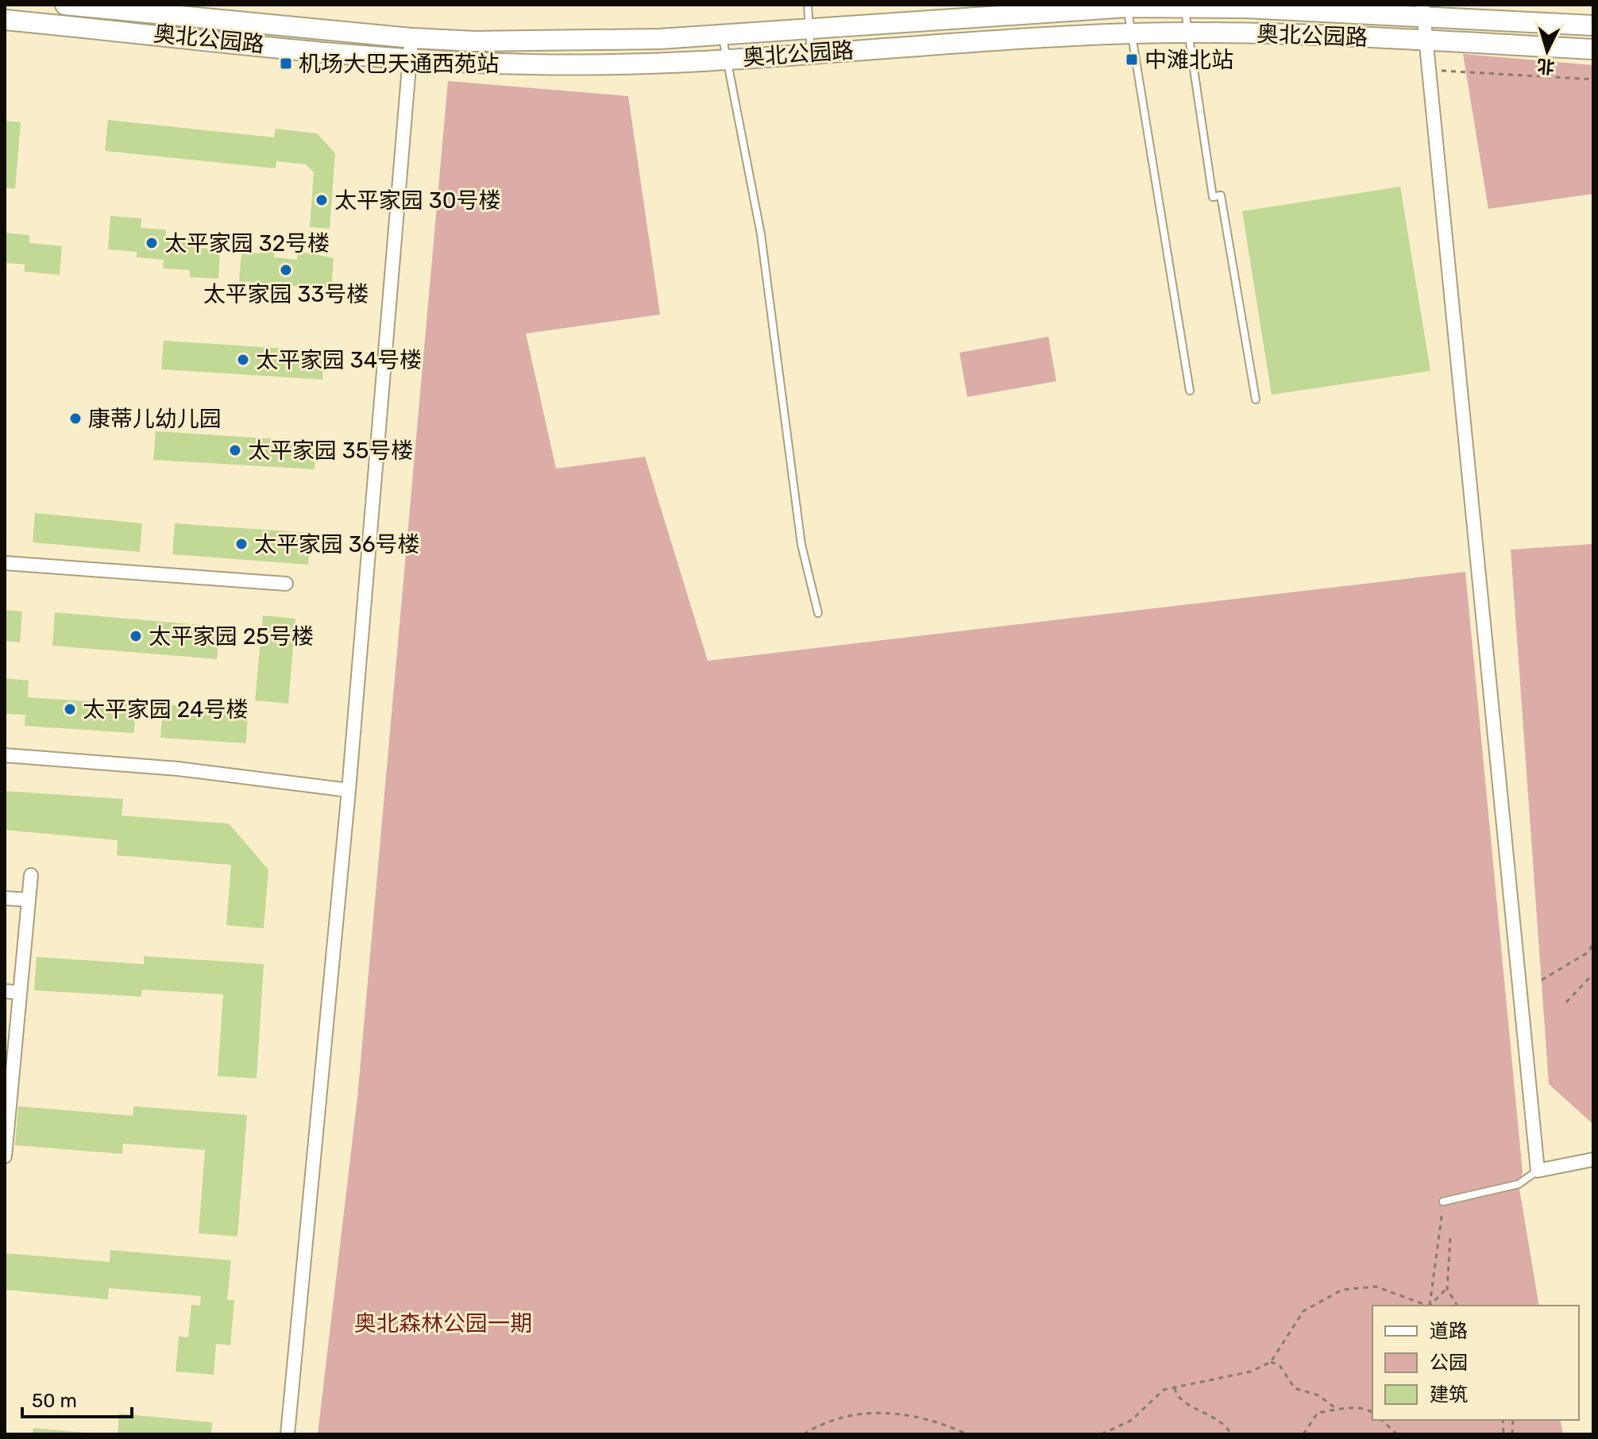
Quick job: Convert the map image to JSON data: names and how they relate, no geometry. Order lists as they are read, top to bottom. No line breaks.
{"streets":{"main road":["奥北公园路"]},"parks":["奥北森林公园一期"],"places":{"transit":["中滩北站","机场大巴天通西苑站"],"other":["太平家园 30号楼","太平家园 32号楼","太平家园 33号楼","太平家园 34号楼","康蒂儿幼儿园","太平家园 35号楼","太平家园 36号楼","太平家园 25号楼","太平家园 24号楼"]},"legend":["道路","公园","建筑"],"scale_bar":"50 m","north":"bottom"}
